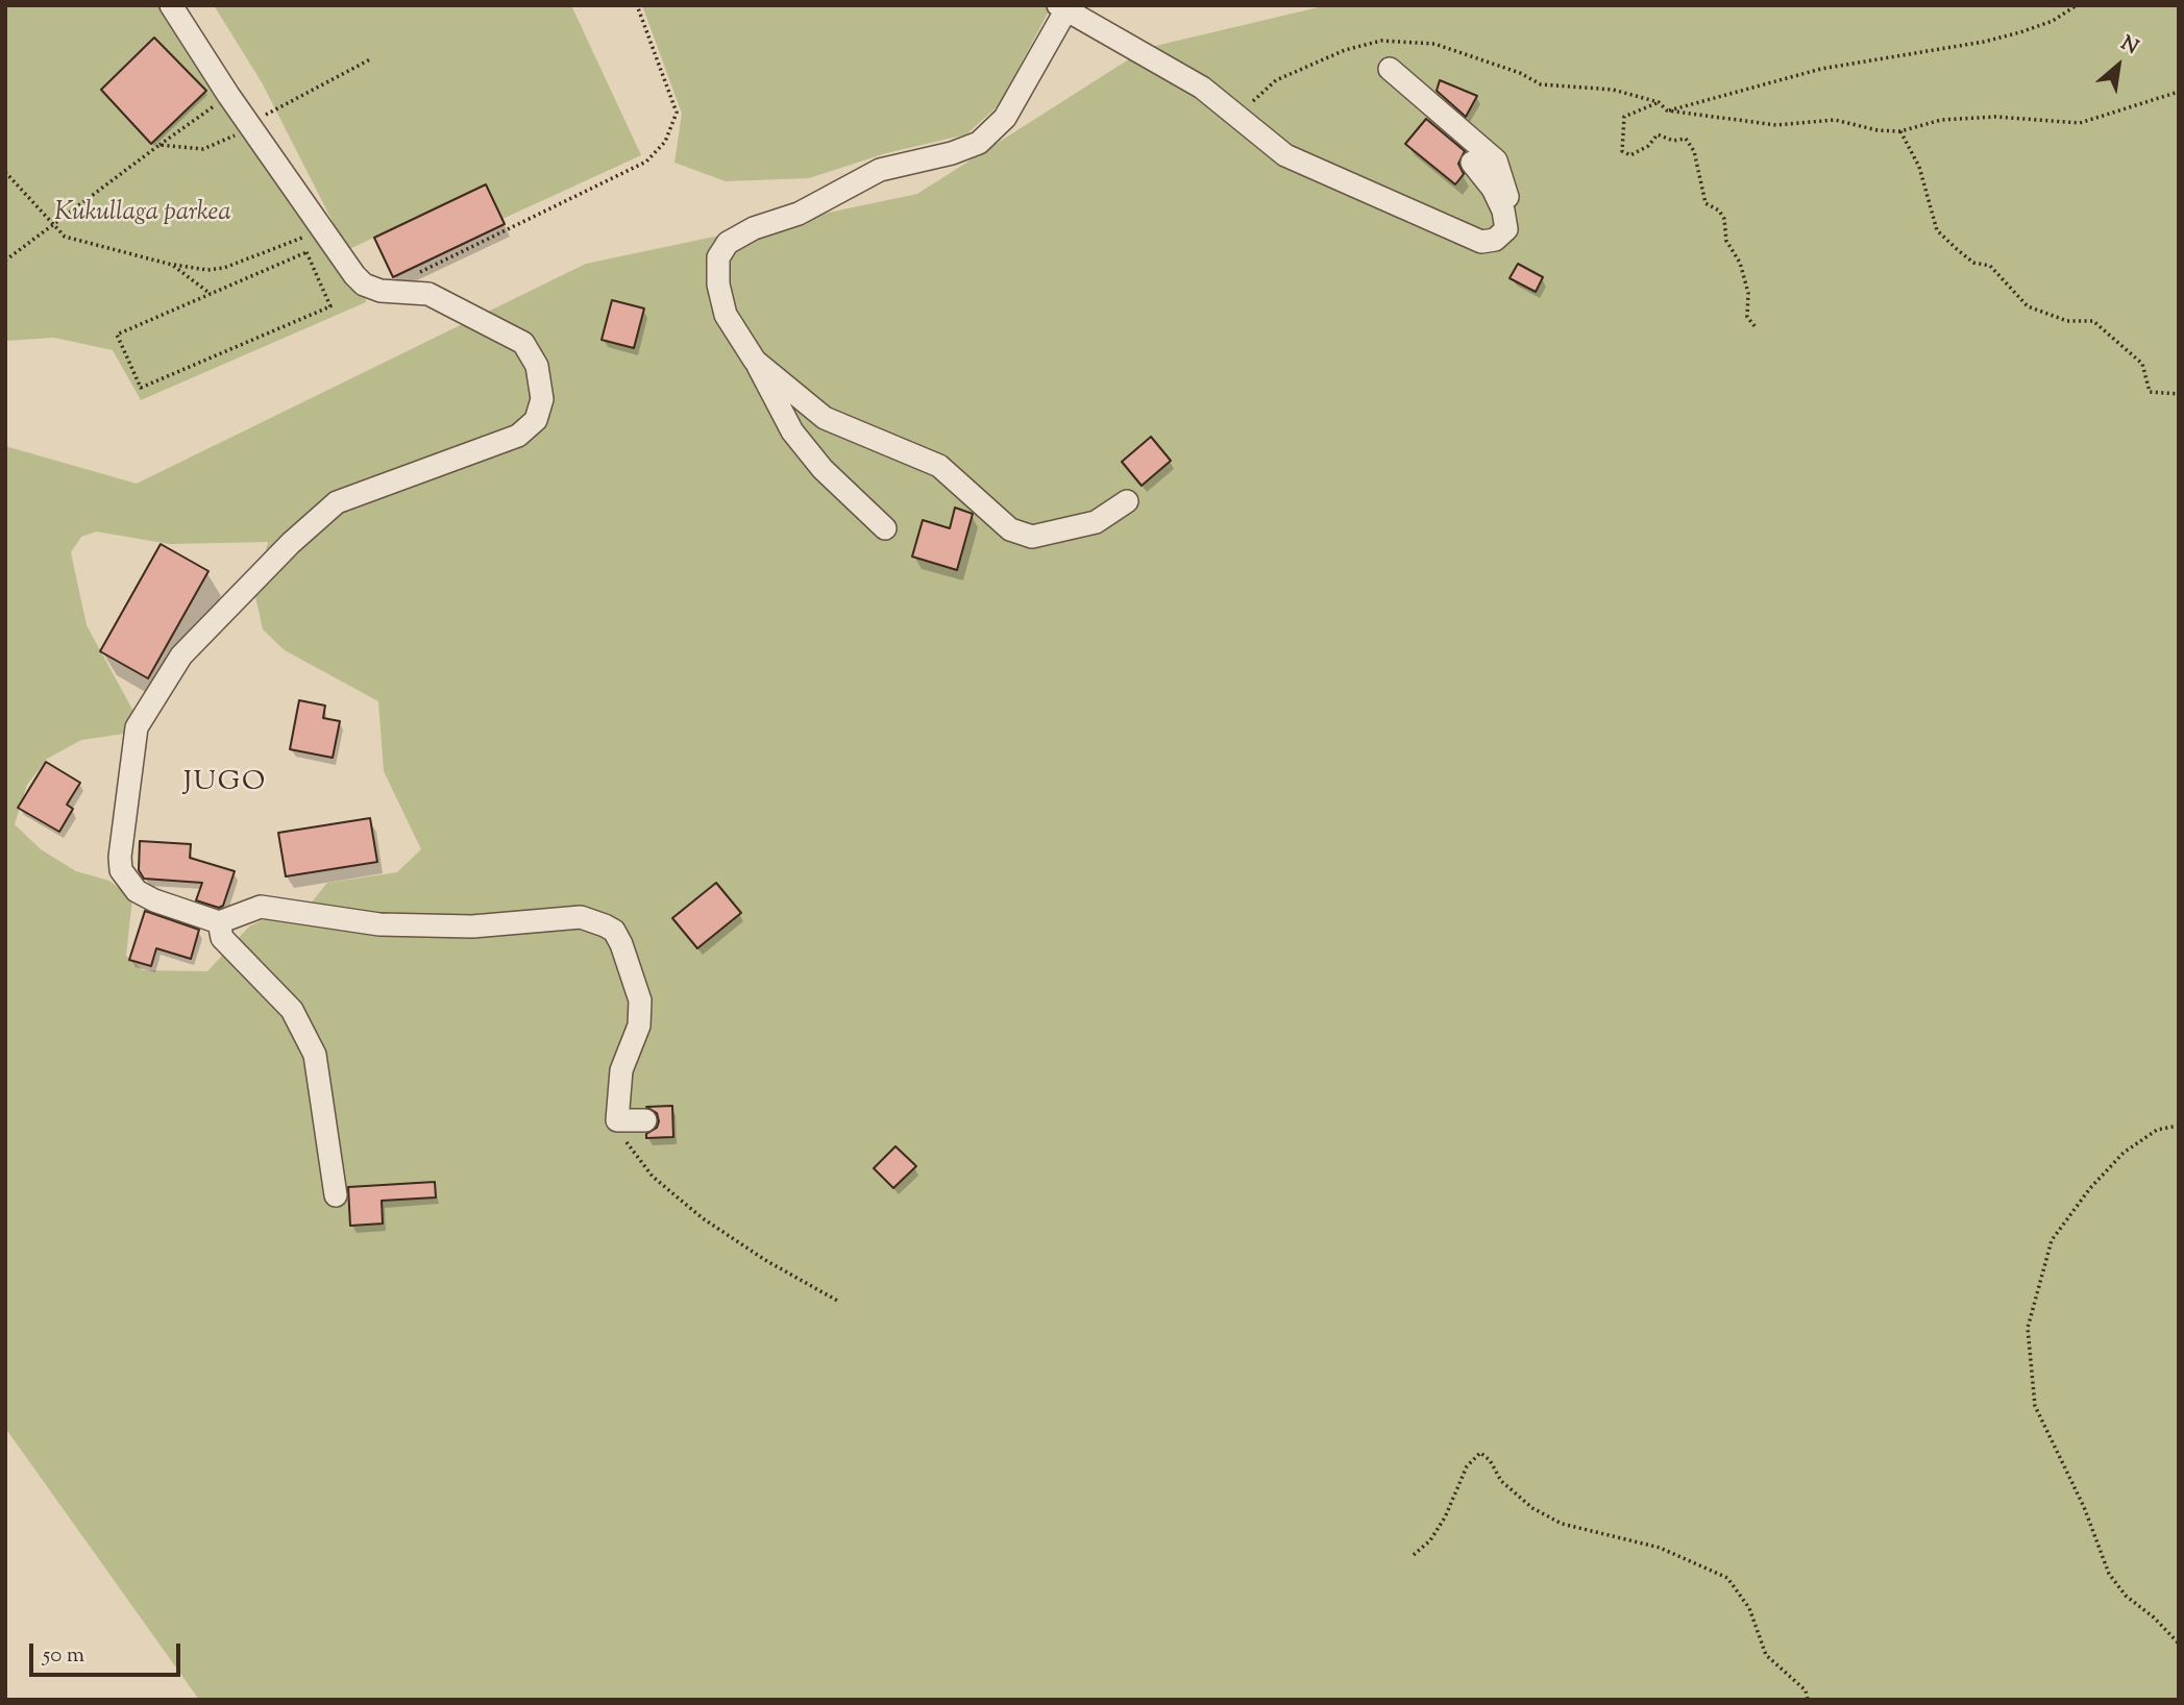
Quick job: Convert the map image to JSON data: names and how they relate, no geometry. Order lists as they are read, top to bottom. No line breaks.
{"districts":["JUGO"],"parks":["Kukullaga parkea"],"scale_bar":"50 m","north":"top right"}
